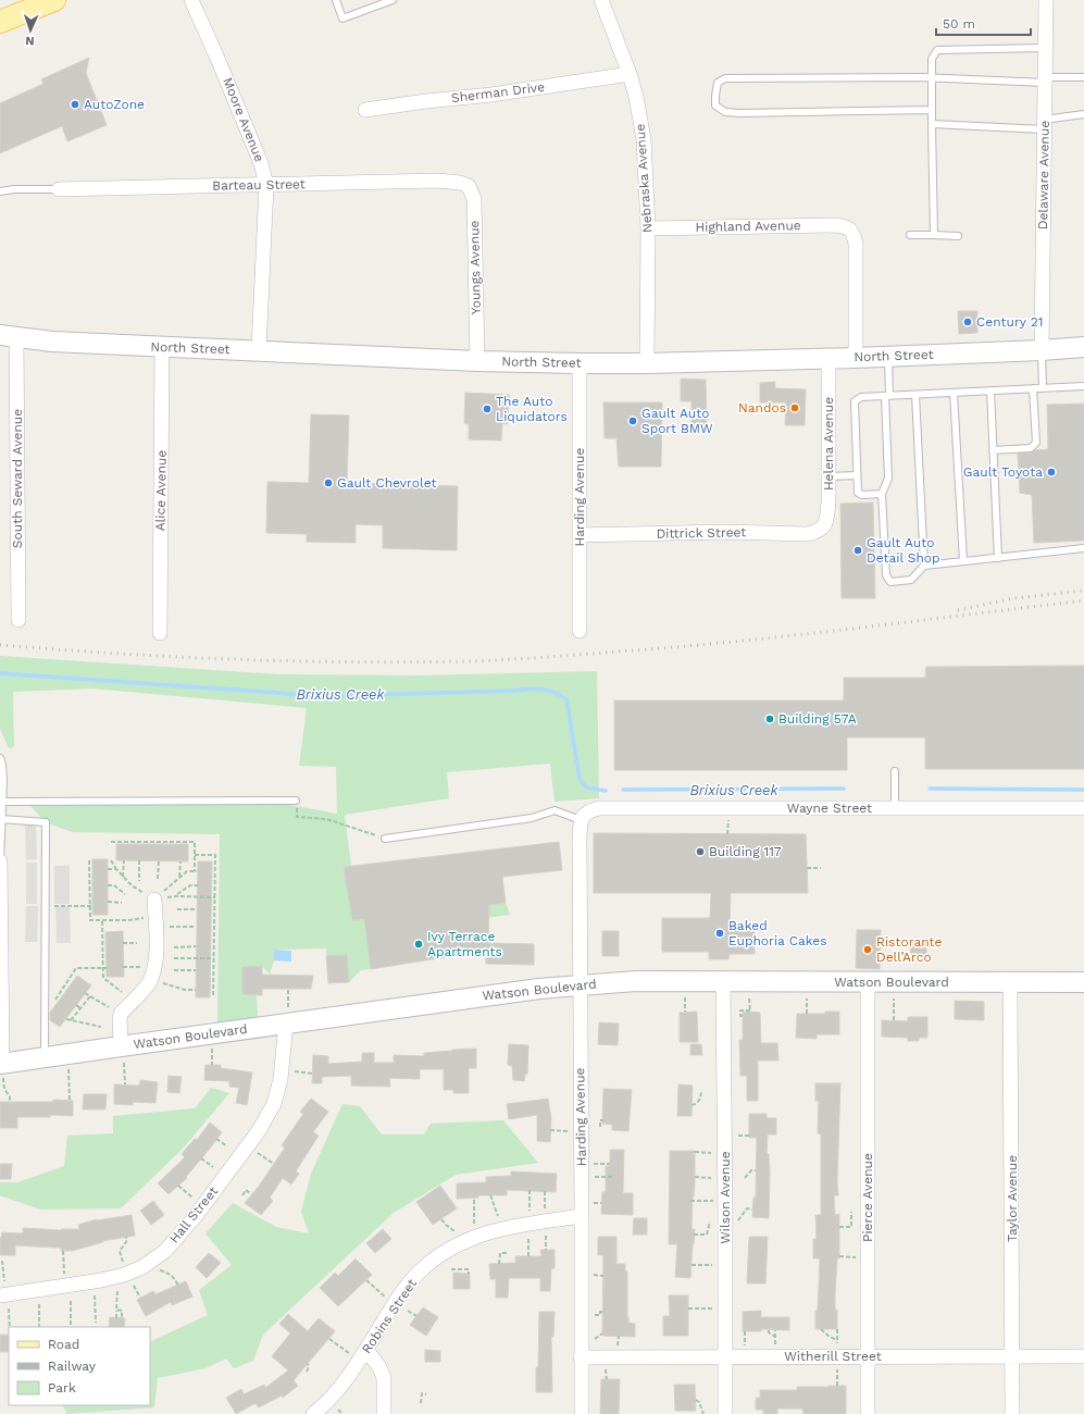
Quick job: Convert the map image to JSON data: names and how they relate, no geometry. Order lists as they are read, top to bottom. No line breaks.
{"streets":{"street":["Sherman Drive","Moore Avenue","Delaware Avenue","Nebraska Avenue","Barteau Street","Highland Avenue","Youngs Avenue","North Street","Helena Avenue","South Seward Avenue","Alice Avenue","Harding Avenue","Dittrick Street","Wayne Street","Watson Boulevard","Wilson Avenue","Pierce Avenue","Taylor Avenue","Hall Street","Robins Street","Witherill Street"]},"crossings":[["Sherman Drive","Nebraska Avenue"],["Moore Avenue","Barteau Street"],["Moore Avenue","North Street"],["Delaware Avenue","North Street"],["Nebraska Avenue","Highland Avenue"],["Nebraska Avenue","North Street"],["Barteau Street","Youngs Avenue"],["Highland Avenue","North Street"],["Youngs Avenue","North Street"],["North Street","Helena Avenue"],["North Street","South Seward Avenue"],["North Street","Alice Avenue"],["North Street","Harding Avenue"],["Helena Avenue","Dittrick Street"],["Harding Avenue","Dittrick Street"],["Harding Avenue","Wayne Street"],["Harding Avenue","Watson Boulevard"],["Harding Avenue","Robins Street"],["Harding Avenue","Witherill Street"],["Watson Boulevard","Wilson Avenue"],["Watson Boulevard","Pierce Avenue"],["Watson Boulevard","Taylor Avenue"],["Watson Boulevard","Hall Street"],["Wilson Avenue","Witherill Street"],["Pierce Avenue","Witherill Street"],["Taylor Avenue","Witherill Street"]],"water":["Brixius Creek"],"places":["AutoZone","Century 21","Nandos","The Auto Liquidators","Gault Auto Sport BMW","Gault Toyota","Gault Chevrolet","Gault Auto Detail Shop","Building 57A","Building 117","Baked Euphoria Cakes","Ivy Terrace Apartments","Ristorante Dell’Arco"],"legend":["Road","Railway","Park"],"scale_bar":"50 m","north":"bottom"}
